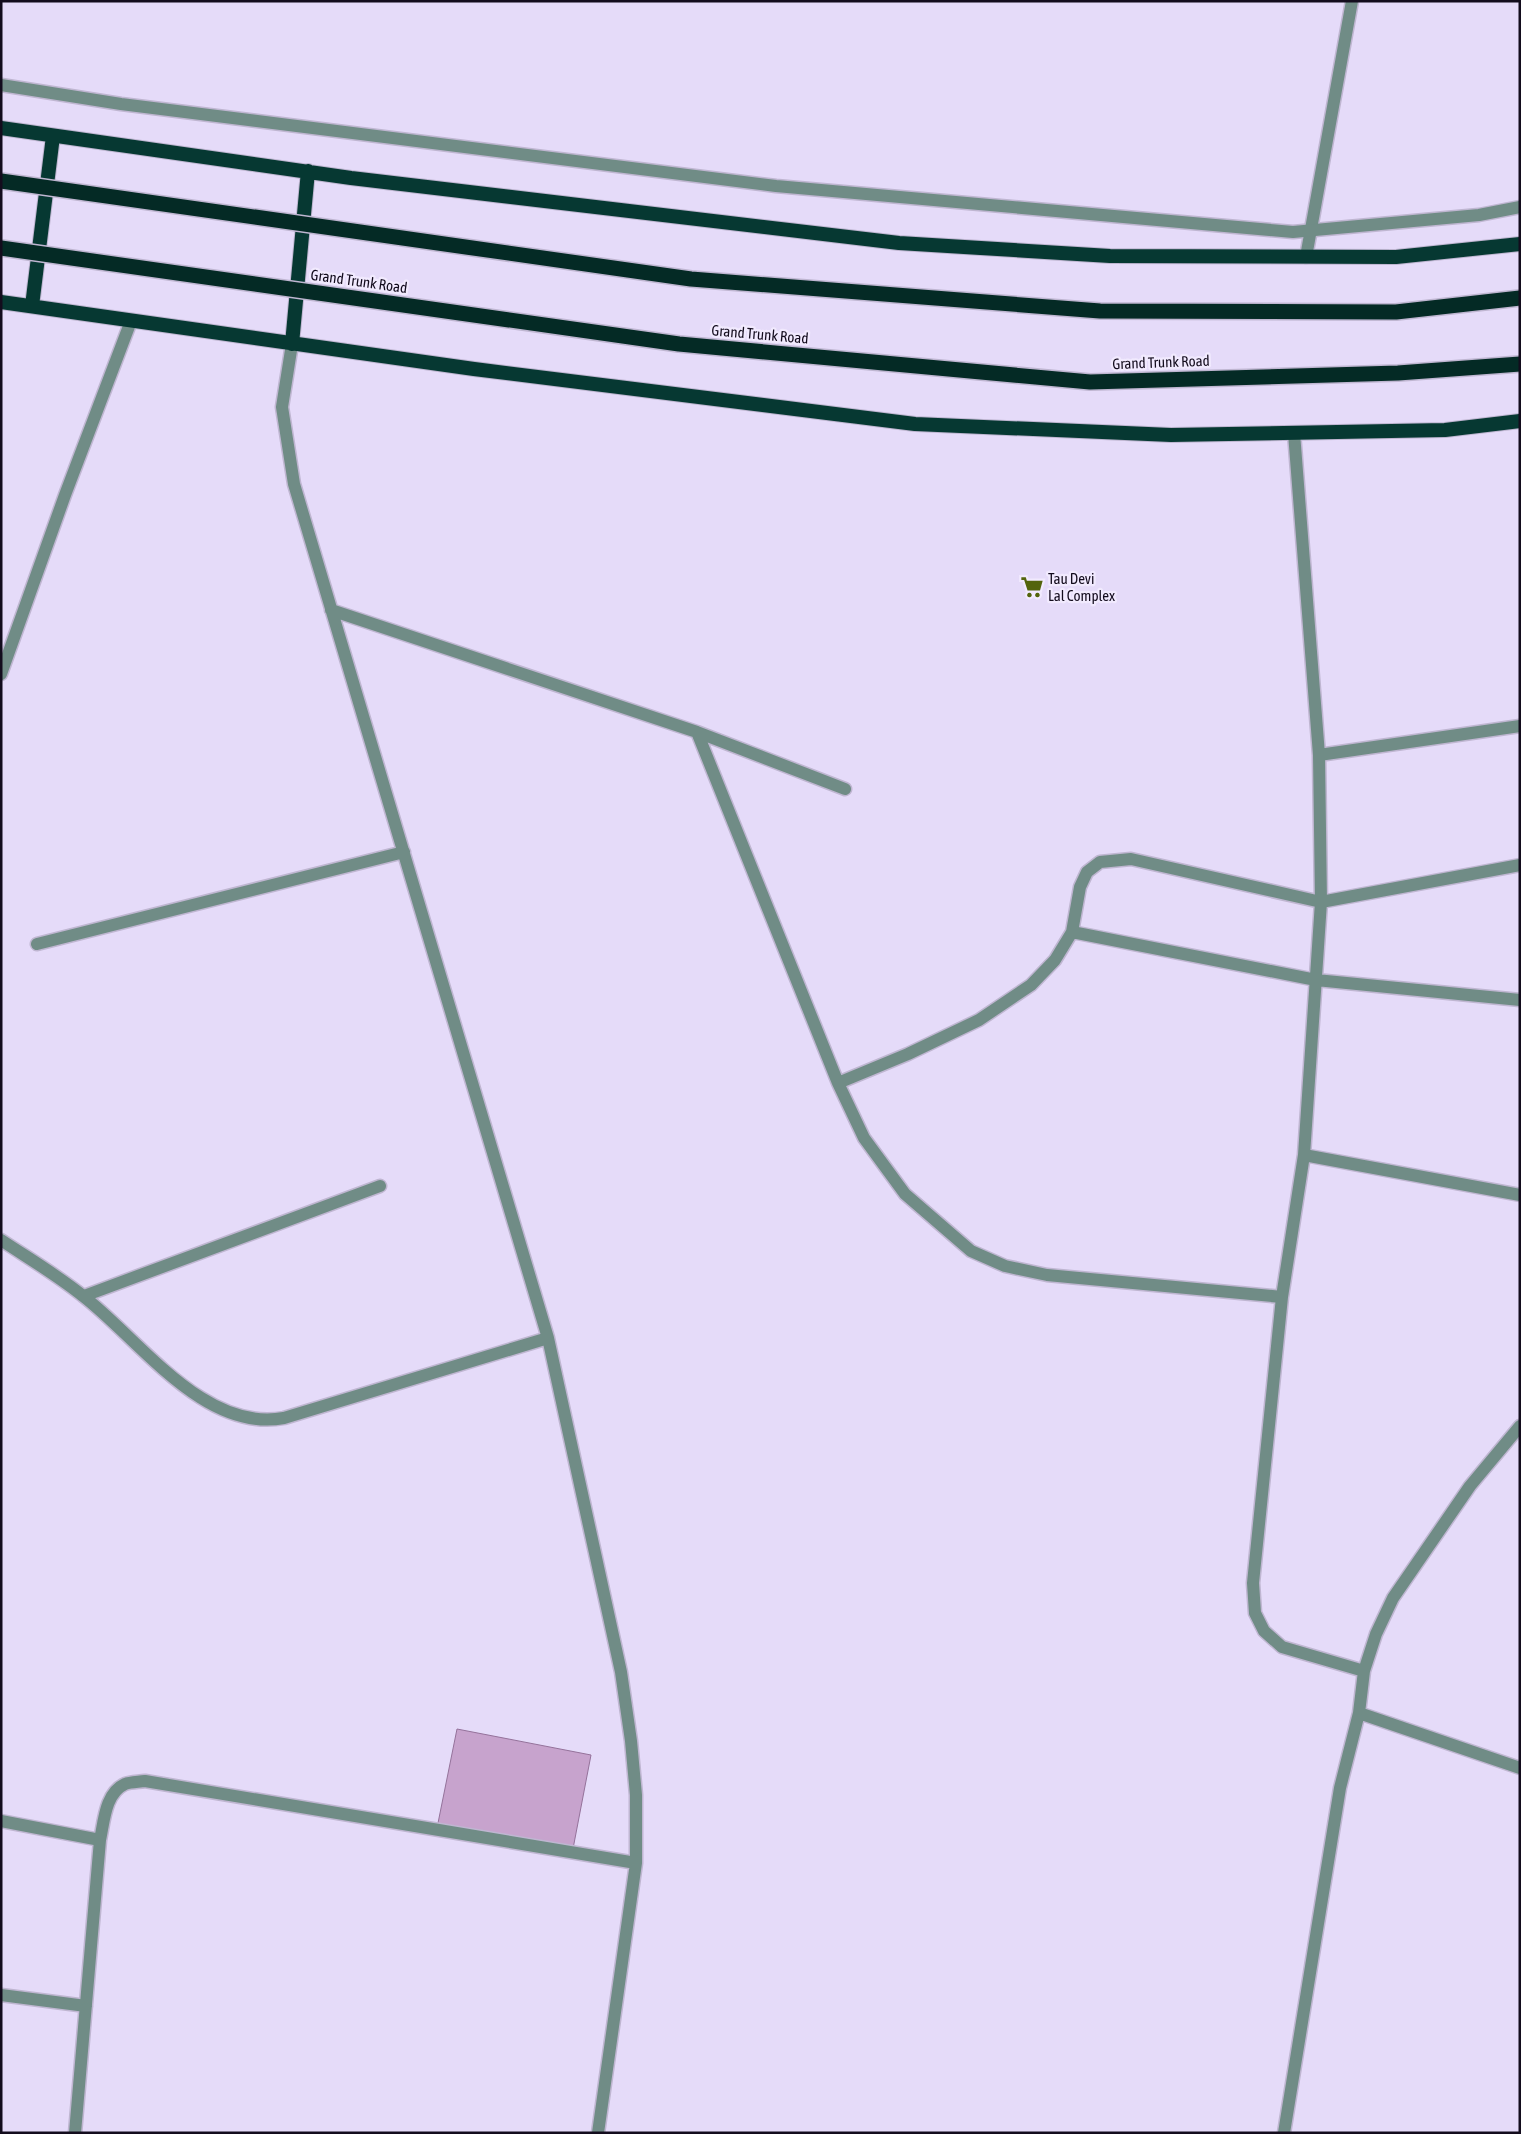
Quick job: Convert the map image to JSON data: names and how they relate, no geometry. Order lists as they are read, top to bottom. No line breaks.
{"streets":{"highway":["Grand Trunk Road"]},"places":{"supermarket":["Tau Devi Lal Complex"]}}
